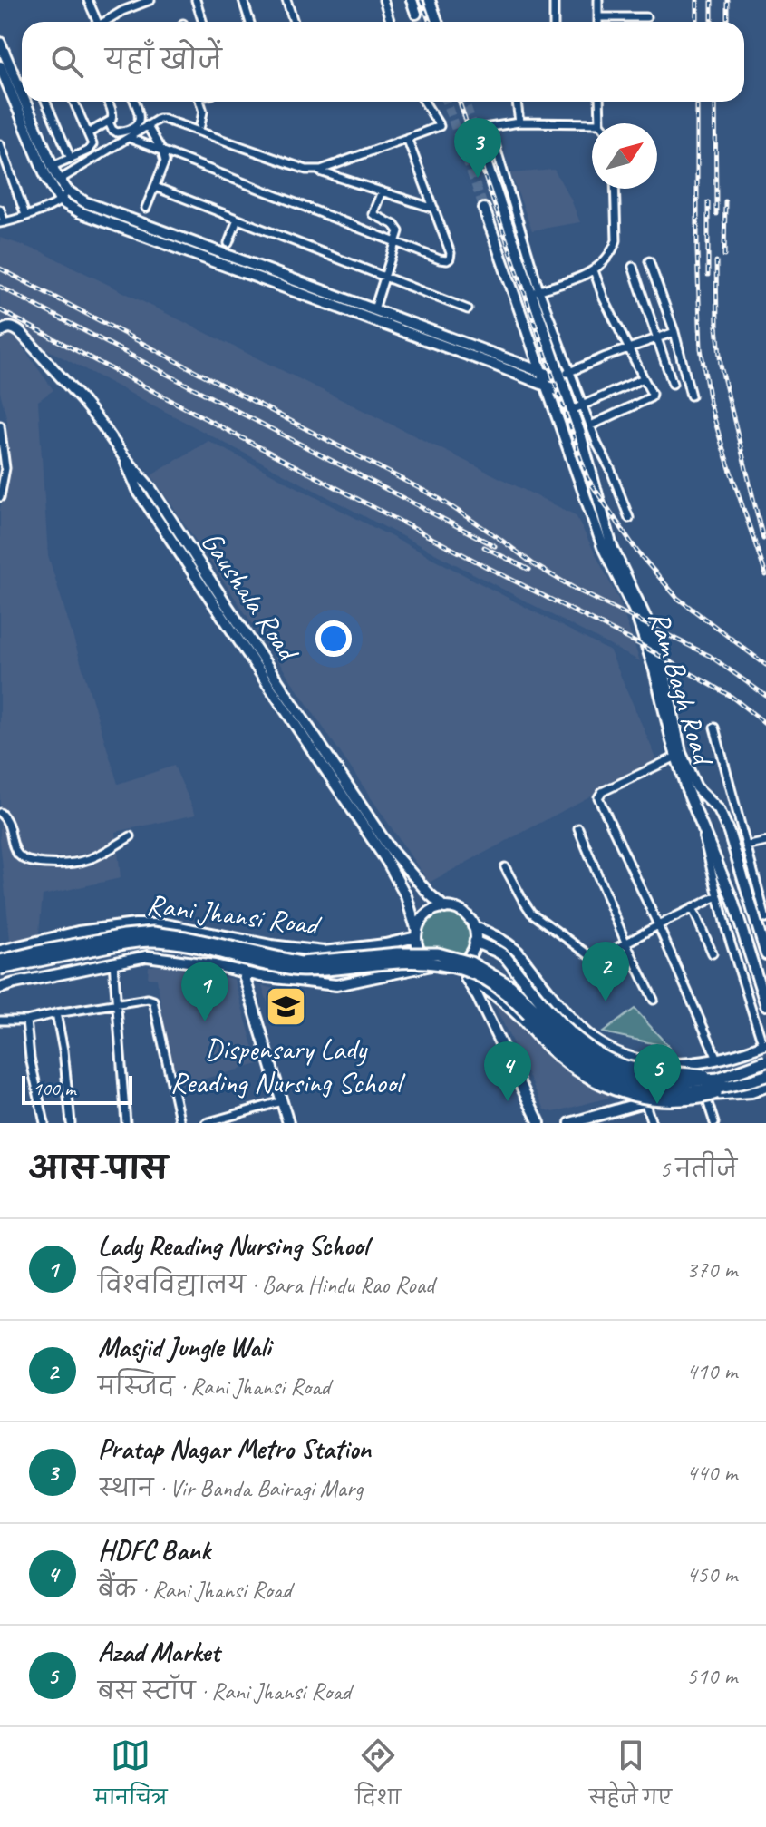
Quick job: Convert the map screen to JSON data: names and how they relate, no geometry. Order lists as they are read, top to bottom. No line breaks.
{"streets":{"main road":["Gaushala Road","Ram Bagh Road","Rani Jhansi Road"]},"crossings":[["Gaushala Road","Rani Jhansi Road"]],"places":{"school or university":["Dispensary Lady Reading Nursing School"]},"scale_bar":"100 m","north":"top right","page":{"search":"यहाँ खोजें","pins":["3","2","1","4","5"],"scale":"100 m","heading":["आस-पास","5 नतीजे"],"list":[{"mark":"1","name":"Lady Reading Nursing School","note":"विश्वविद्यालय · Bara Hindu Rao Road","value":"370 m"},{"mark":"2","name":"Masjid Jungle Wali","note":"मस्जिद · Rani Jhansi Road","value":"410 m"},{"mark":"3","name":"Pratap Nagar Metro Station","note":"स्थान · Vir Banda Bairagi Marg","value":"440 m"},{"mark":"4","name":"HDFC Bank","note":"बैंक · Rani Jhansi Road","value":"450 m"},{"mark":"5","name":"Azad Market","note":"बस स्टॉप · Rani Jhansi Road","value":"510 m"}],"nav":["मानचित्र","दिशा","सहेजे गए"]}}
